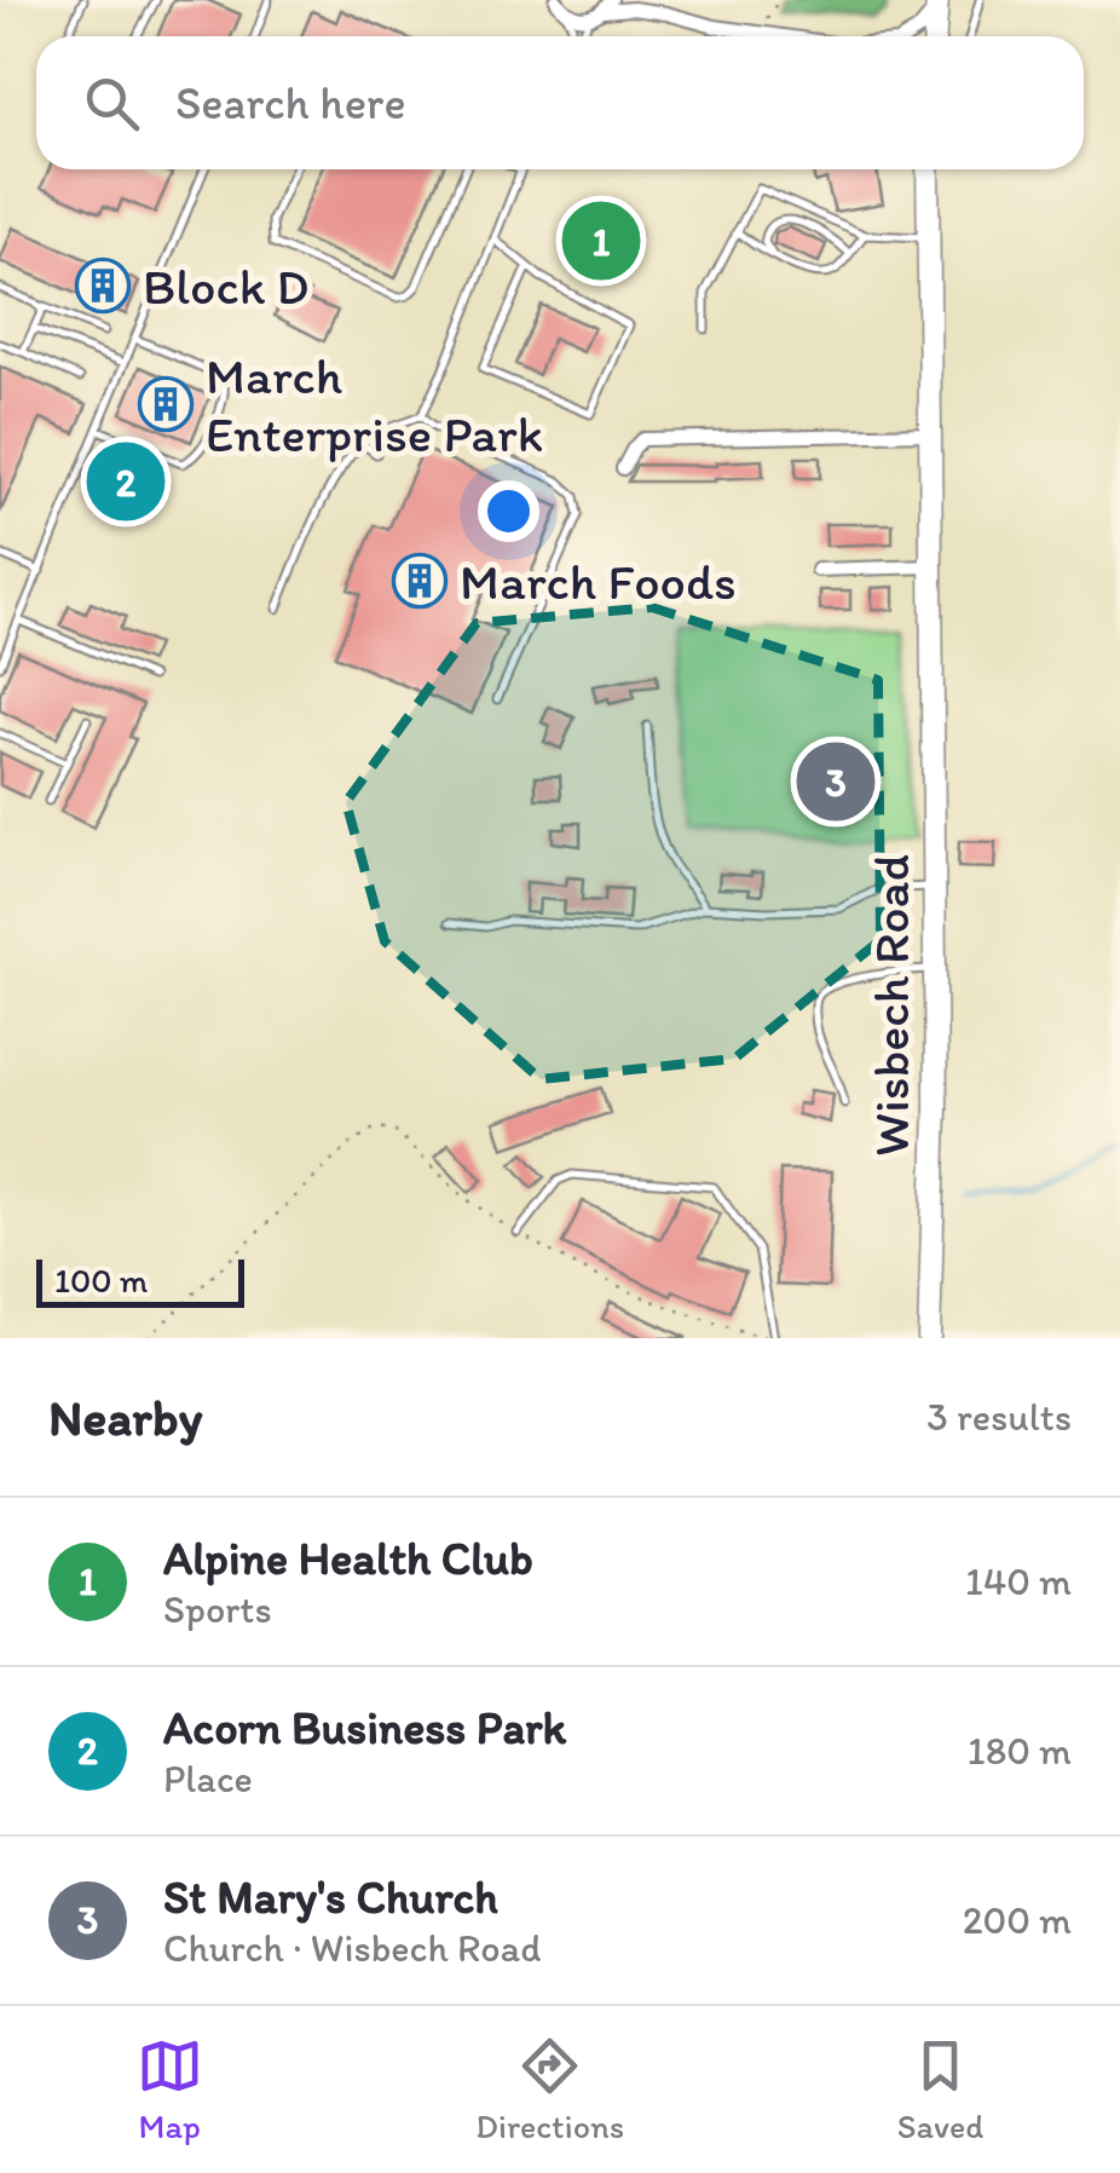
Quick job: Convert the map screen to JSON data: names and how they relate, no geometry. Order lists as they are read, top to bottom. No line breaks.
{"streets":{"highway":["Wisbech Road"]},"places":{"building":["Block D","March Enterprise Park","March Foods"]},"scale_bar":"100 m","page":{"search":"Search here","pins":["1","2","3"],"scale":"100 m","heading":["Nearby","3 results"],"list":[{"mark":"1","name":"Alpine Health Club","note":"Sports","value":"140 m"},{"mark":"2","name":"Acorn Business Park","note":"Place","value":"180 m"},{"mark":"3","name":"St Mary's Church","note":"Church · Wisbech Road","value":"200 m"}],"nav":["Map","Directions","Saved"]}}
